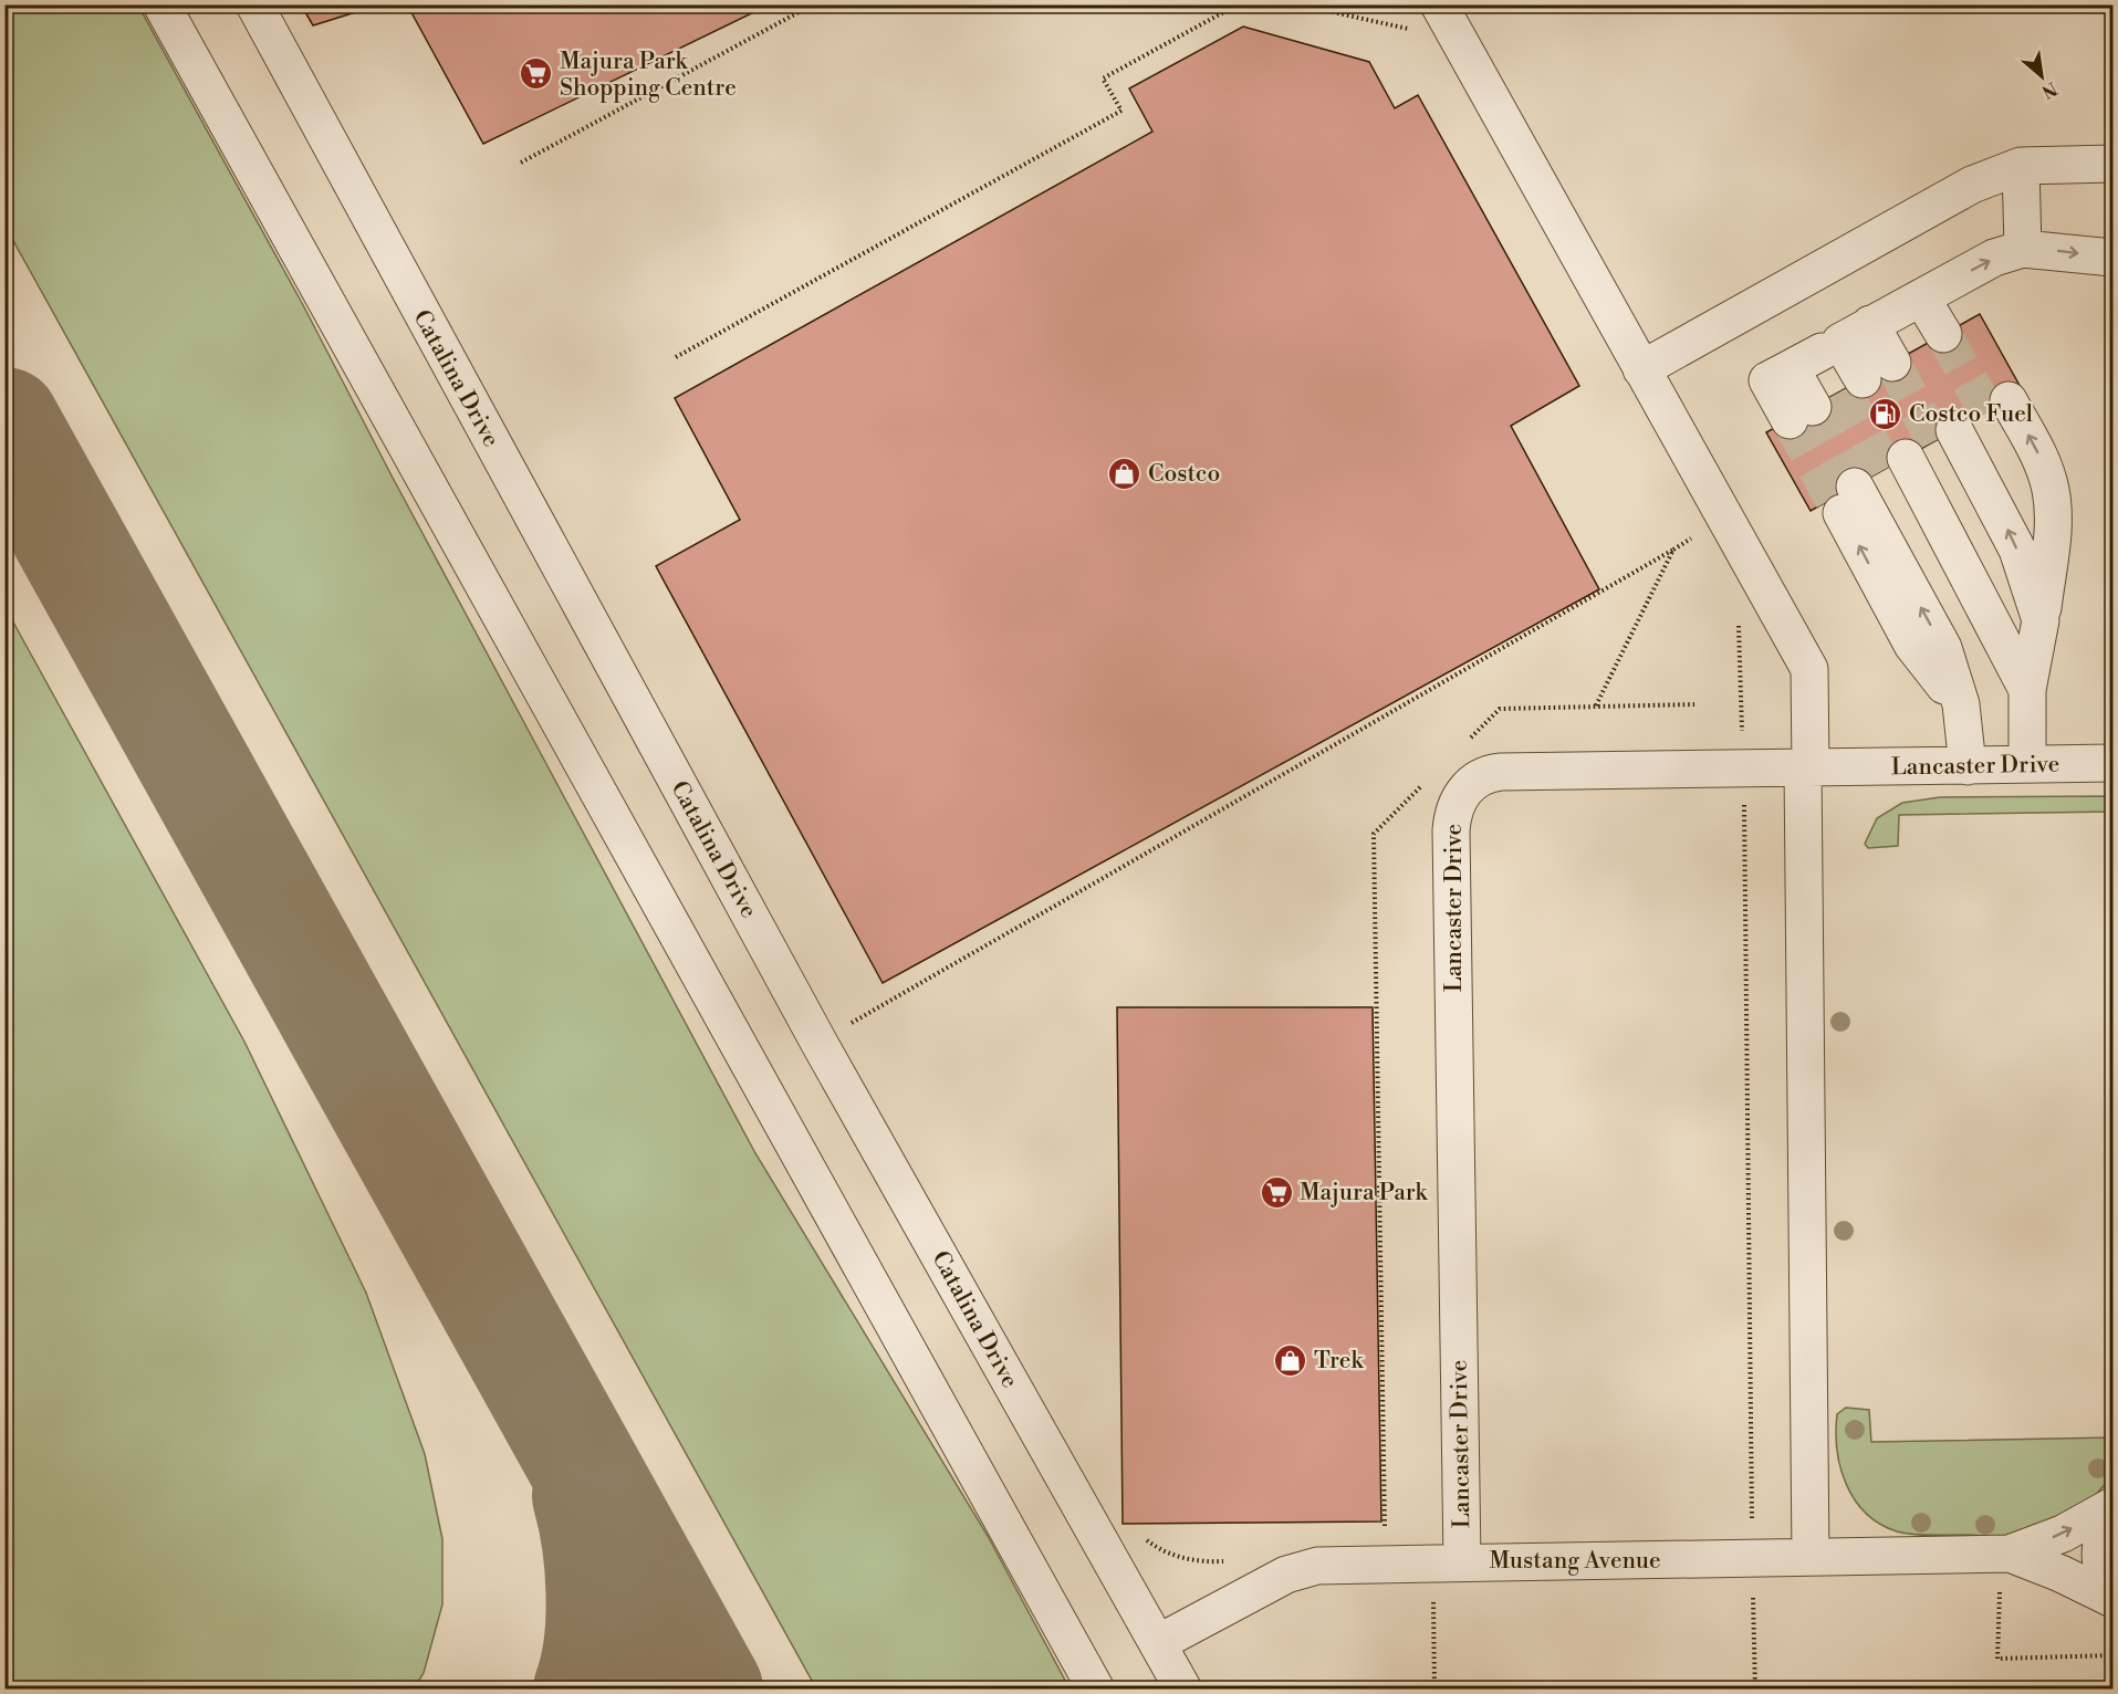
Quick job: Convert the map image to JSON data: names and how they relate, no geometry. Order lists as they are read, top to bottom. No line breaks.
{"streets":{"street":["Catalina Drive","Lancaster Drive","Mustang Avenue"]},"crossings":[["Catalina Drive","Mustang Avenue"],["Lancaster Drive","Mustang Avenue"]],"places":{"supermarket":["Majura Park Shopping Centre","Majura Park"],"fuel station":["Costco Fuel"],"shop":["Costco","Trek"]},"north":"bottom right"}
